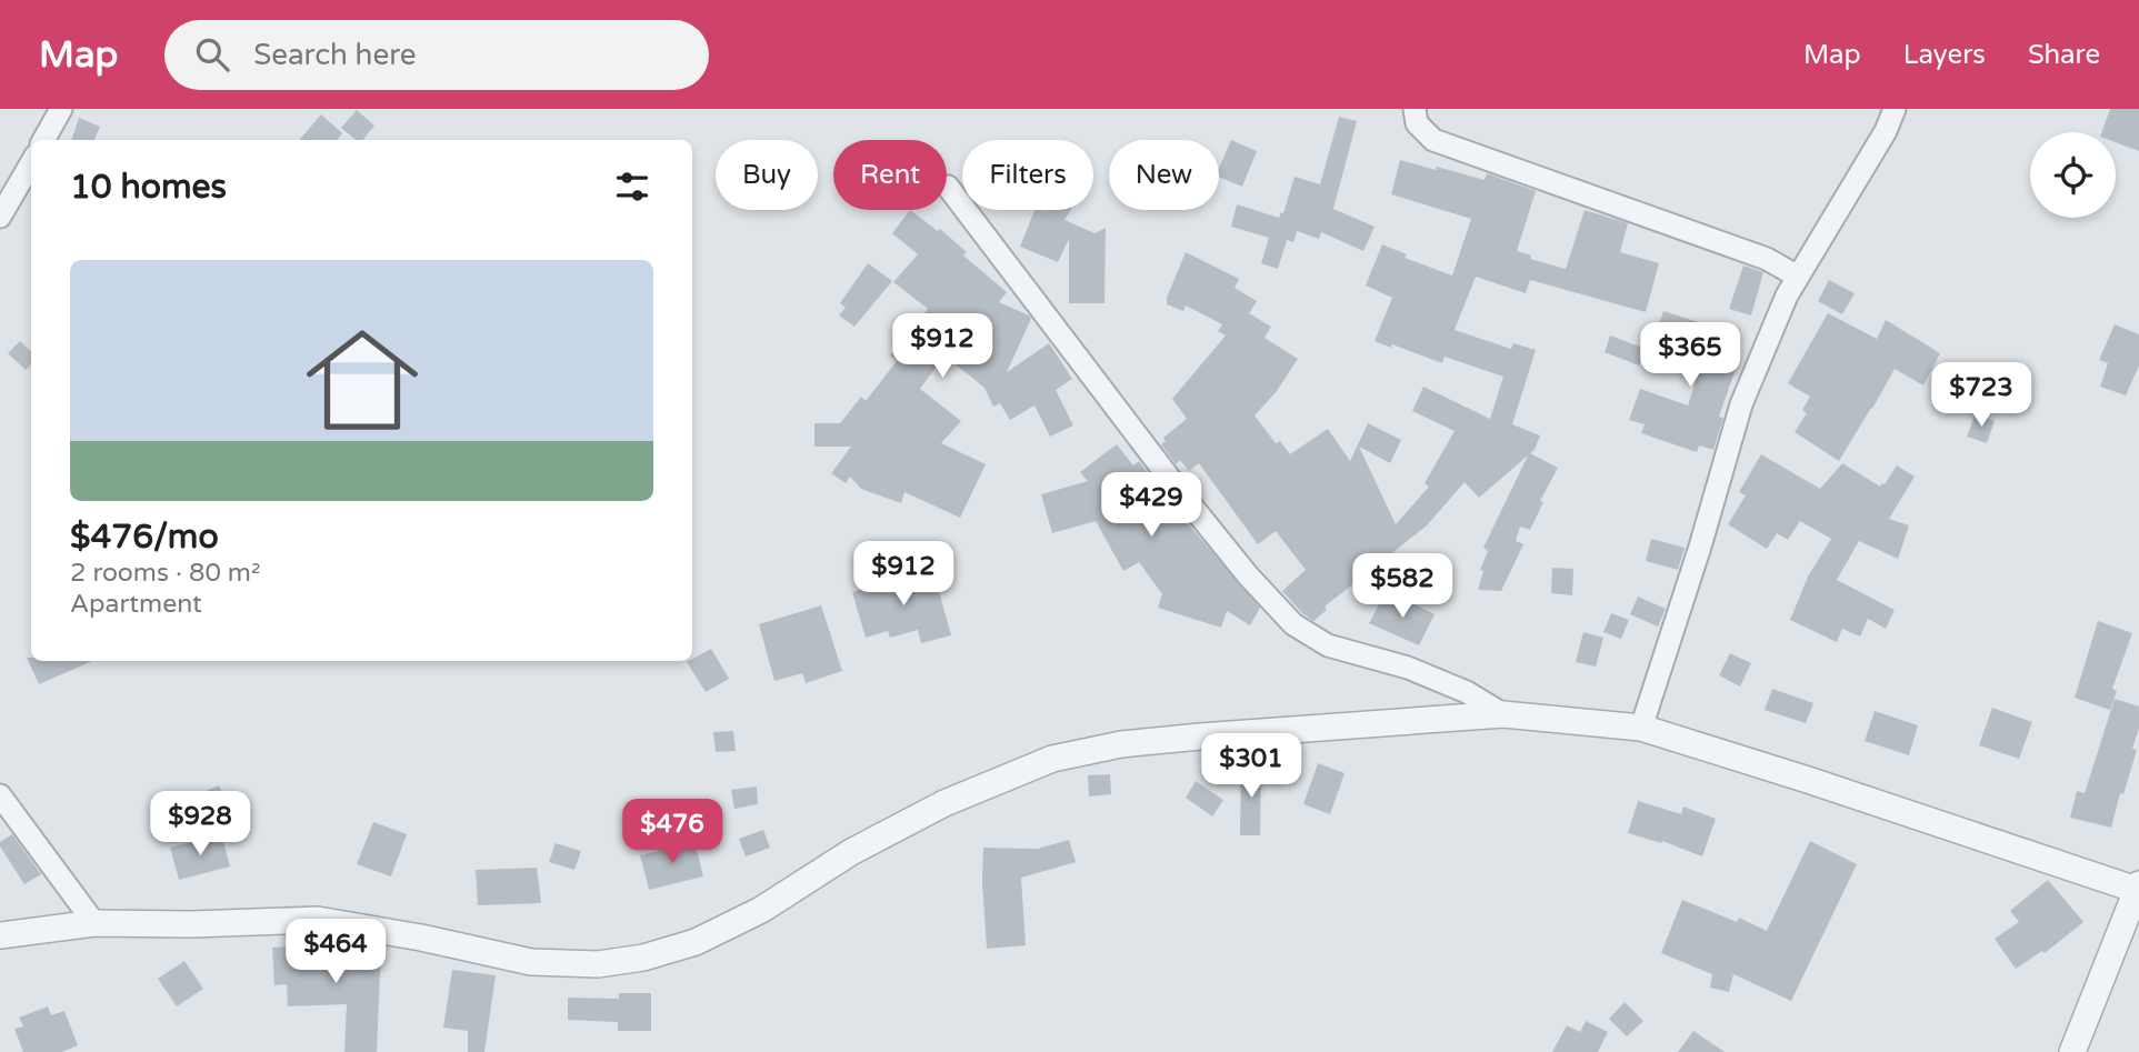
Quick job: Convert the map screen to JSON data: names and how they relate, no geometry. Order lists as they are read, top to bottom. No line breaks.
{"page":{"header":"Map","search":"Search here","nav":["Map","Layers","Share"],"chip":["Buy","Rent","Filters","New"],"heading":"10 homes","list":[{"name":"$476/mo","note":"2 rooms · 80 m² · Apartment"}],"price":["$912","$365","$723","$429","$912","$582","$301","$928","$476","$464"]}}
